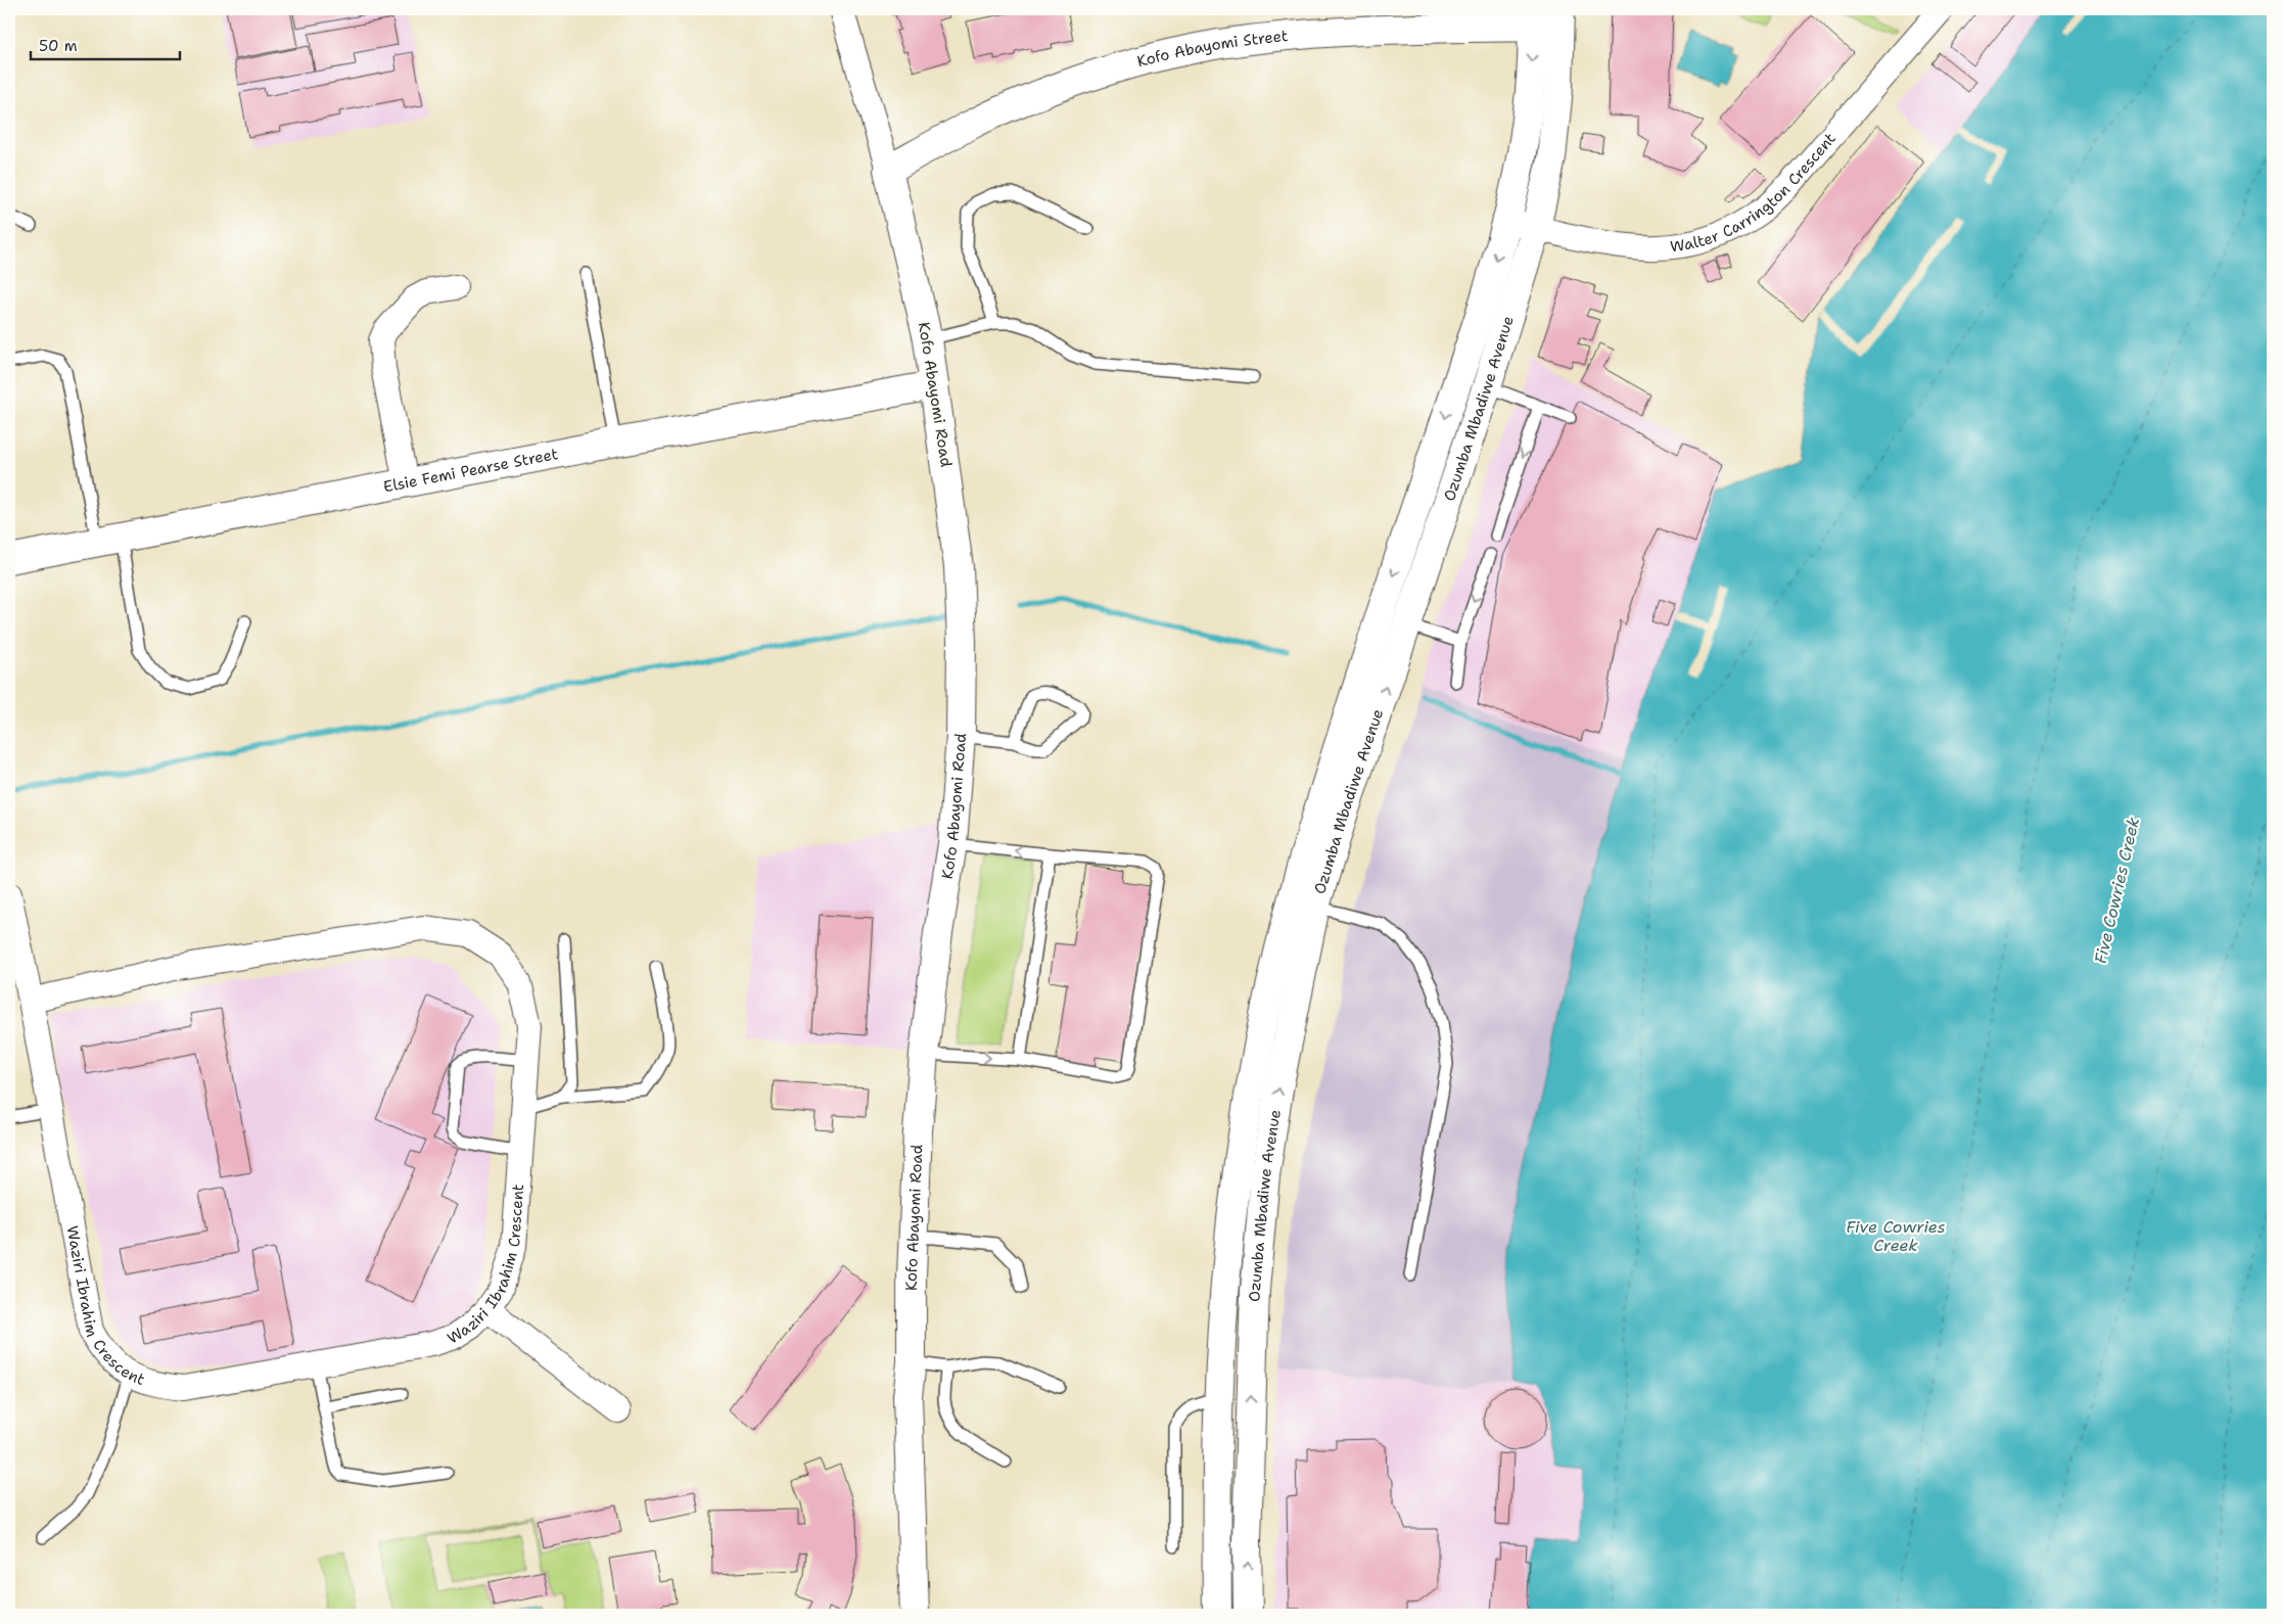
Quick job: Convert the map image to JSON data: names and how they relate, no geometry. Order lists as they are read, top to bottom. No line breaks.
{"streets":{"main road":["Kofo Abayomi Street","Kofo Abayomi Road","Ozumba Mbadiwe Avenue","Elsie Femi Pearse Street"],"street":["Walter Carrington Crescent","Waziri Ibrahim Crescent"]},"crossings":[["Kofo Abayomi Street","Kofo Abayomi Road"],["Kofo Abayomi Street","Ozumba Mbadiwe Avenue"],["Walter Carrington Crescent","Ozumba Mbadiwe Avenue"],["Kofo Abayomi Road","Elsie Femi Pearse Street"]],"water":["Five Cowries Creek"],"scale_bar":"50 m"}
